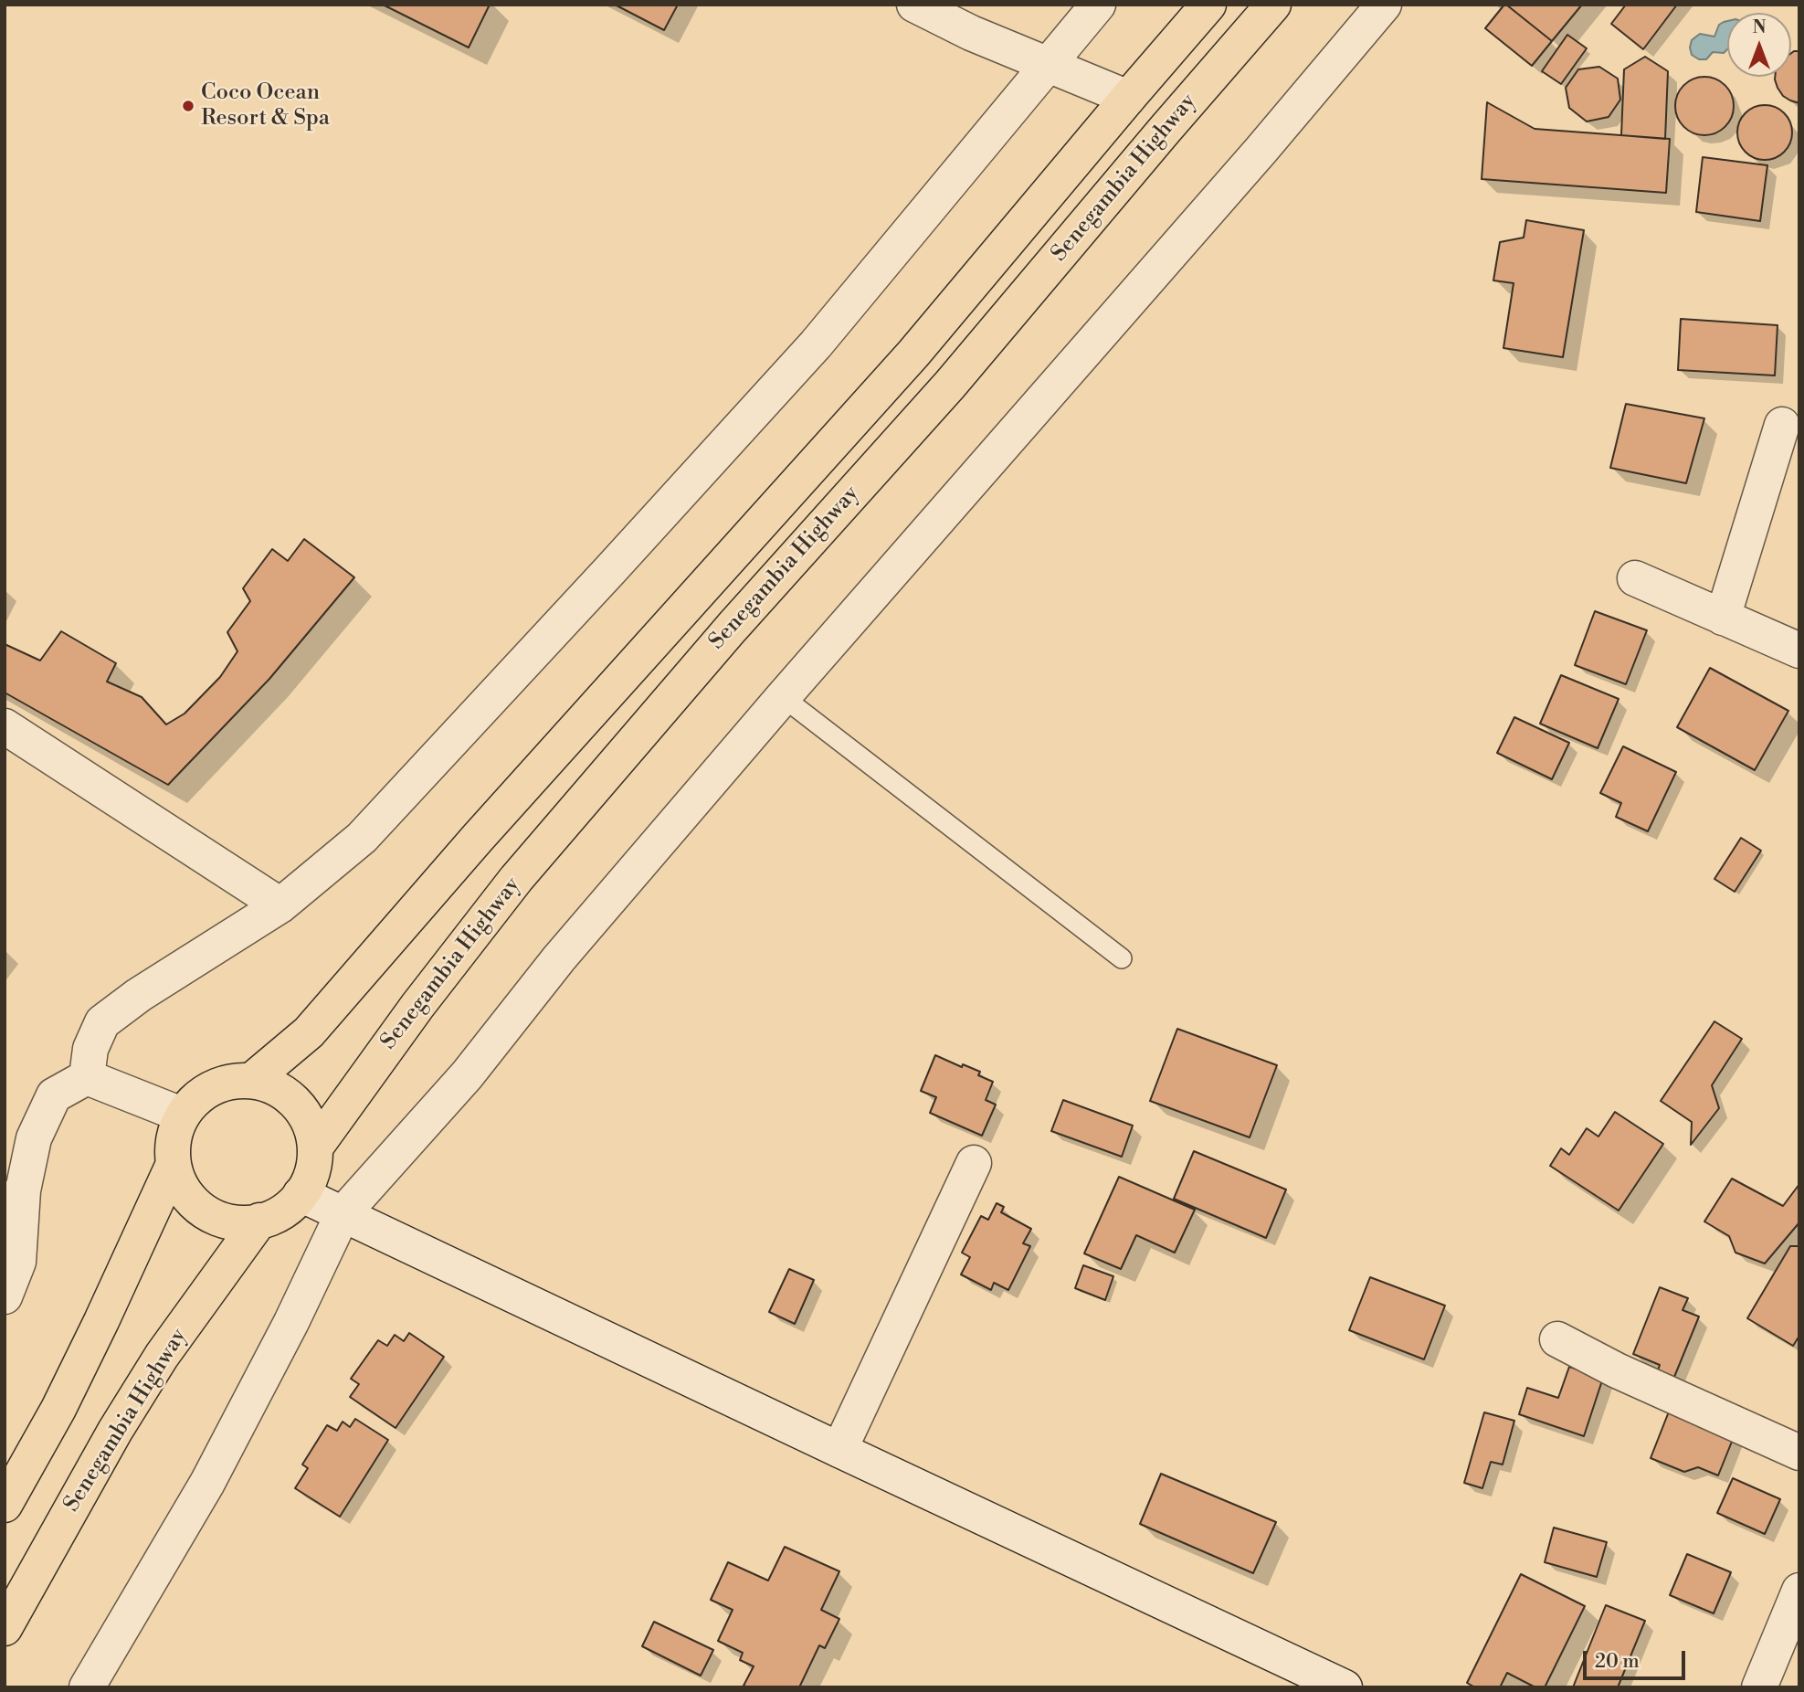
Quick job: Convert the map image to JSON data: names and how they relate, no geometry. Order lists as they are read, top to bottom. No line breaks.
{"streets":{"main road":["Senegambia Highway"]},"places":["Coco Ocean Resort & Spa"],"scale_bar":"20 m","north":"top"}
